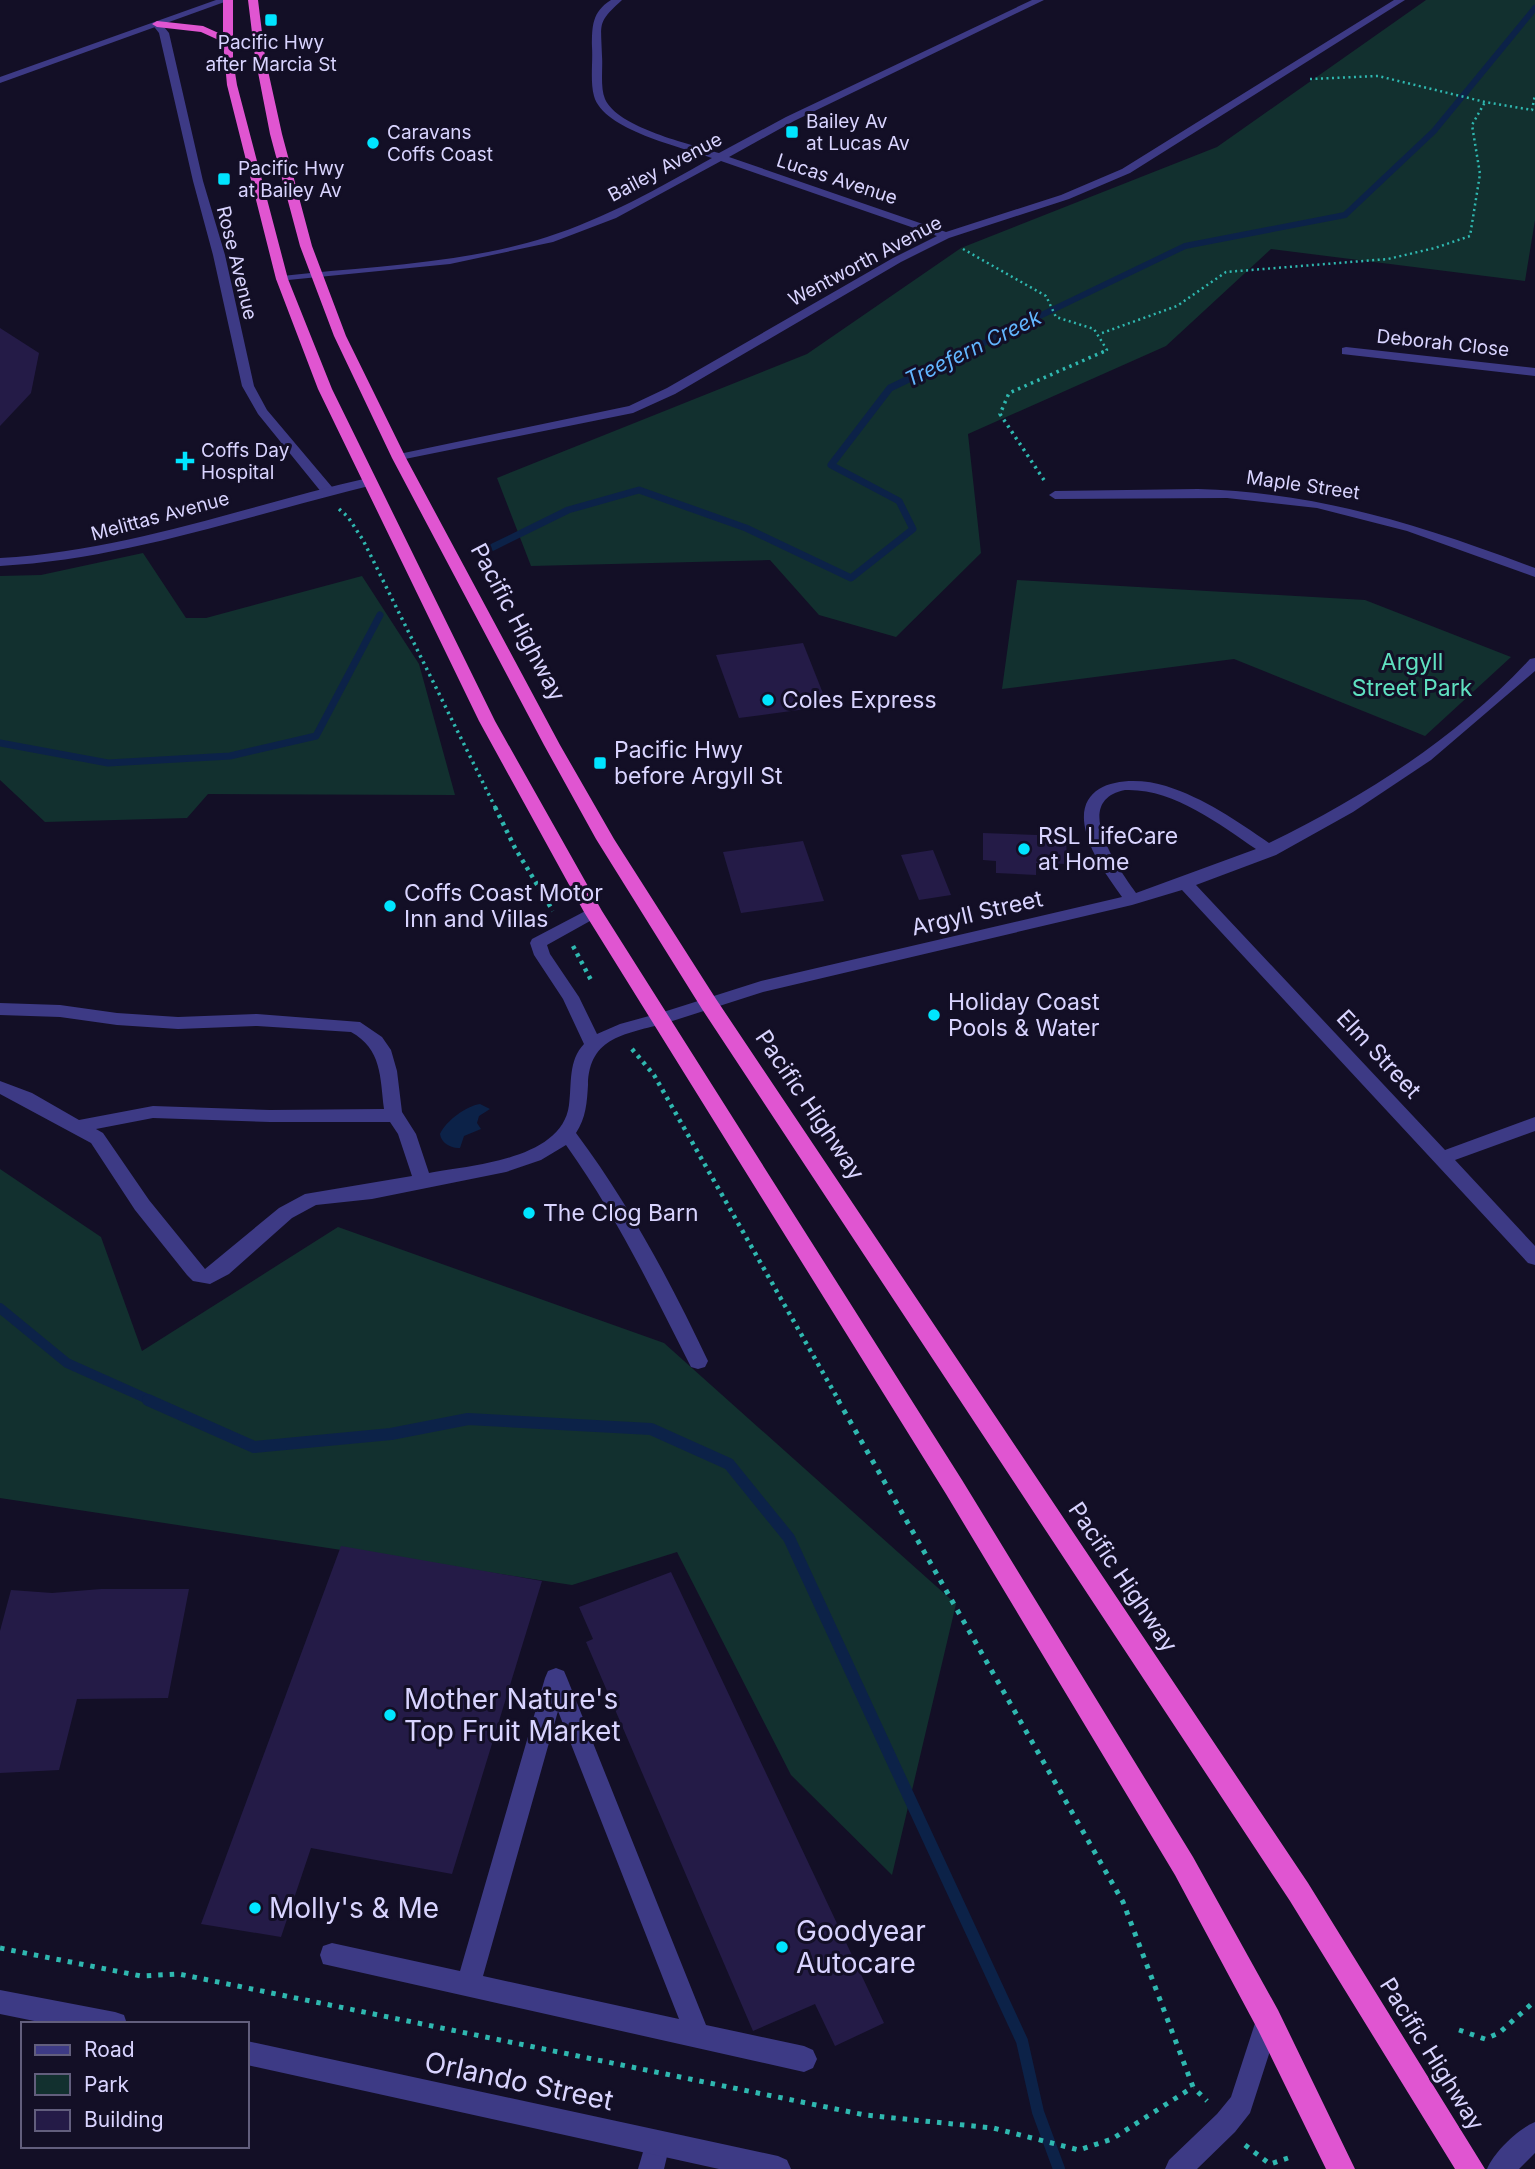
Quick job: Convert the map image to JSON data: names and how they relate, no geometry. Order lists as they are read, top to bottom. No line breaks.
{"streets":{"highway":["Pacific Highway"],"street":["Bailey Avenue","Lucas Avenue","Wentworth Avenue","Rose Avenue","Deborah Close","Maple Street","Melittas Avenue","Argyll Street","Elm Street","Orlando Street"]},"crossings":[["Bailey Avenue","Lucas Avenue"],["Bailey Avenue","Pacific Highway"],["Lucas Avenue","Wentworth Avenue"],["Wentworth Avenue","Pacific Highway"],["Rose Avenue","Melittas Avenue"],["Pacific Highway","Argyll Street"],["Argyll Street","Elm Street"]],"water":["Treefern Creek"],"parks":["Argyll Street Park"],"places":{"transit":["Pacific Hwy after Marcia St","Bailey Av at Lucas Av","Pacific Hwy at Bailey Av","Pacific Hwy before Argyll St"],"other":["Caravans Coffs Coast","Coles Express","RSL LifeCare at Home","Coffs Coast Motor Inn and Villas","Holiday Coast Pools & Water","The Clog Barn","Mother Nature's Top Fruit Market","Molly's & Me","Goodyear Autocare"],"health":["Coffs Day Hospital"]},"legend":["Road","Park","Building"]}
